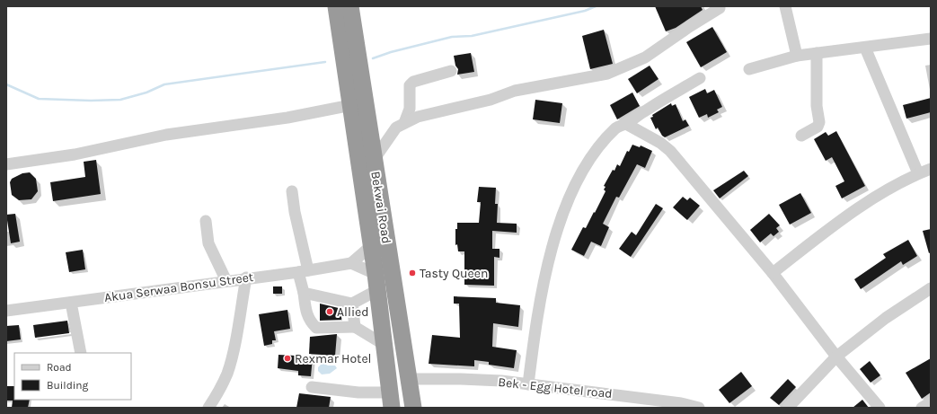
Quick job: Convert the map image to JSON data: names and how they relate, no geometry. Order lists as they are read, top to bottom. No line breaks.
{"streets":{"highway":["Bekwai Road"],"street":["Akua Serwaa Bonsu Street","Bek - Egg Hotel road"]},"crossings":[["Bekwai Road","Bek - Egg Hotel road"]],"places":["Tasty Queen","Allied","Rexmar Hotel"],"legend":["Road","Building"]}
